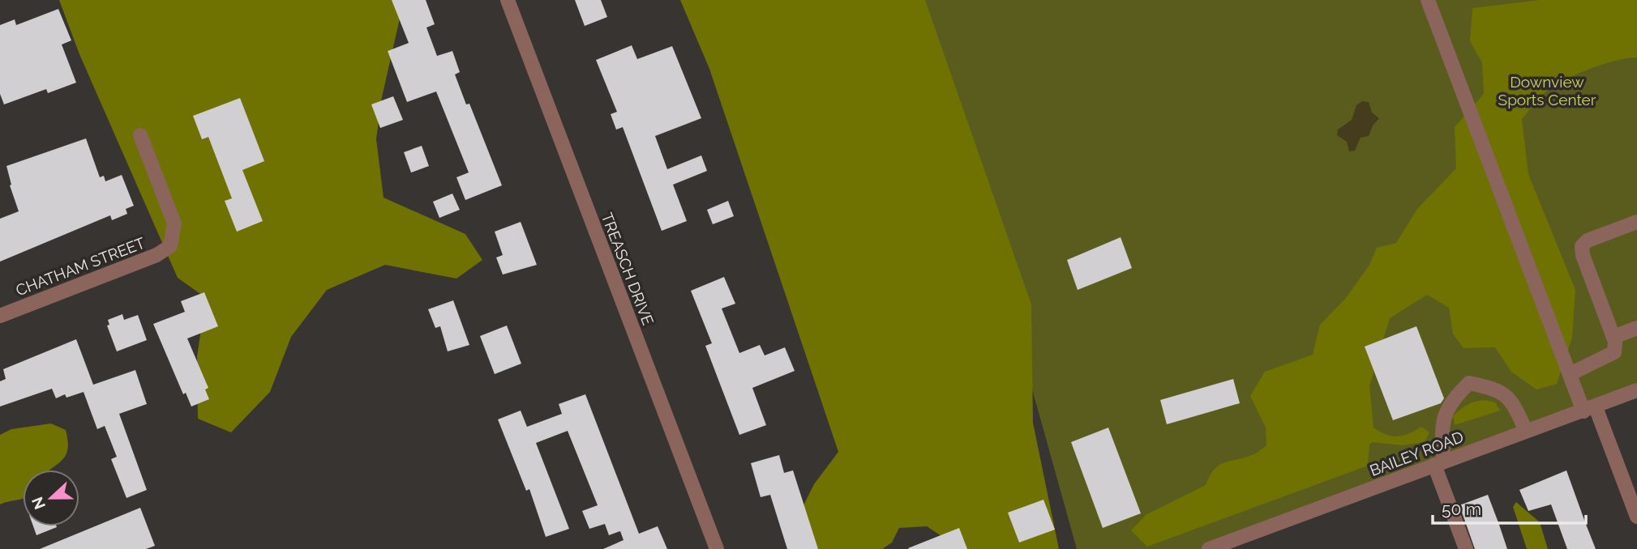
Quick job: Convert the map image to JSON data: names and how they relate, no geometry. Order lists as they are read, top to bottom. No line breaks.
{"streets":{"street":["CHATHAM STREET","TREASCH DRIVE","BAILEY ROAD"]},"parks":["Downview Sports Center"],"scale_bar":"50 m","north":"left"}
